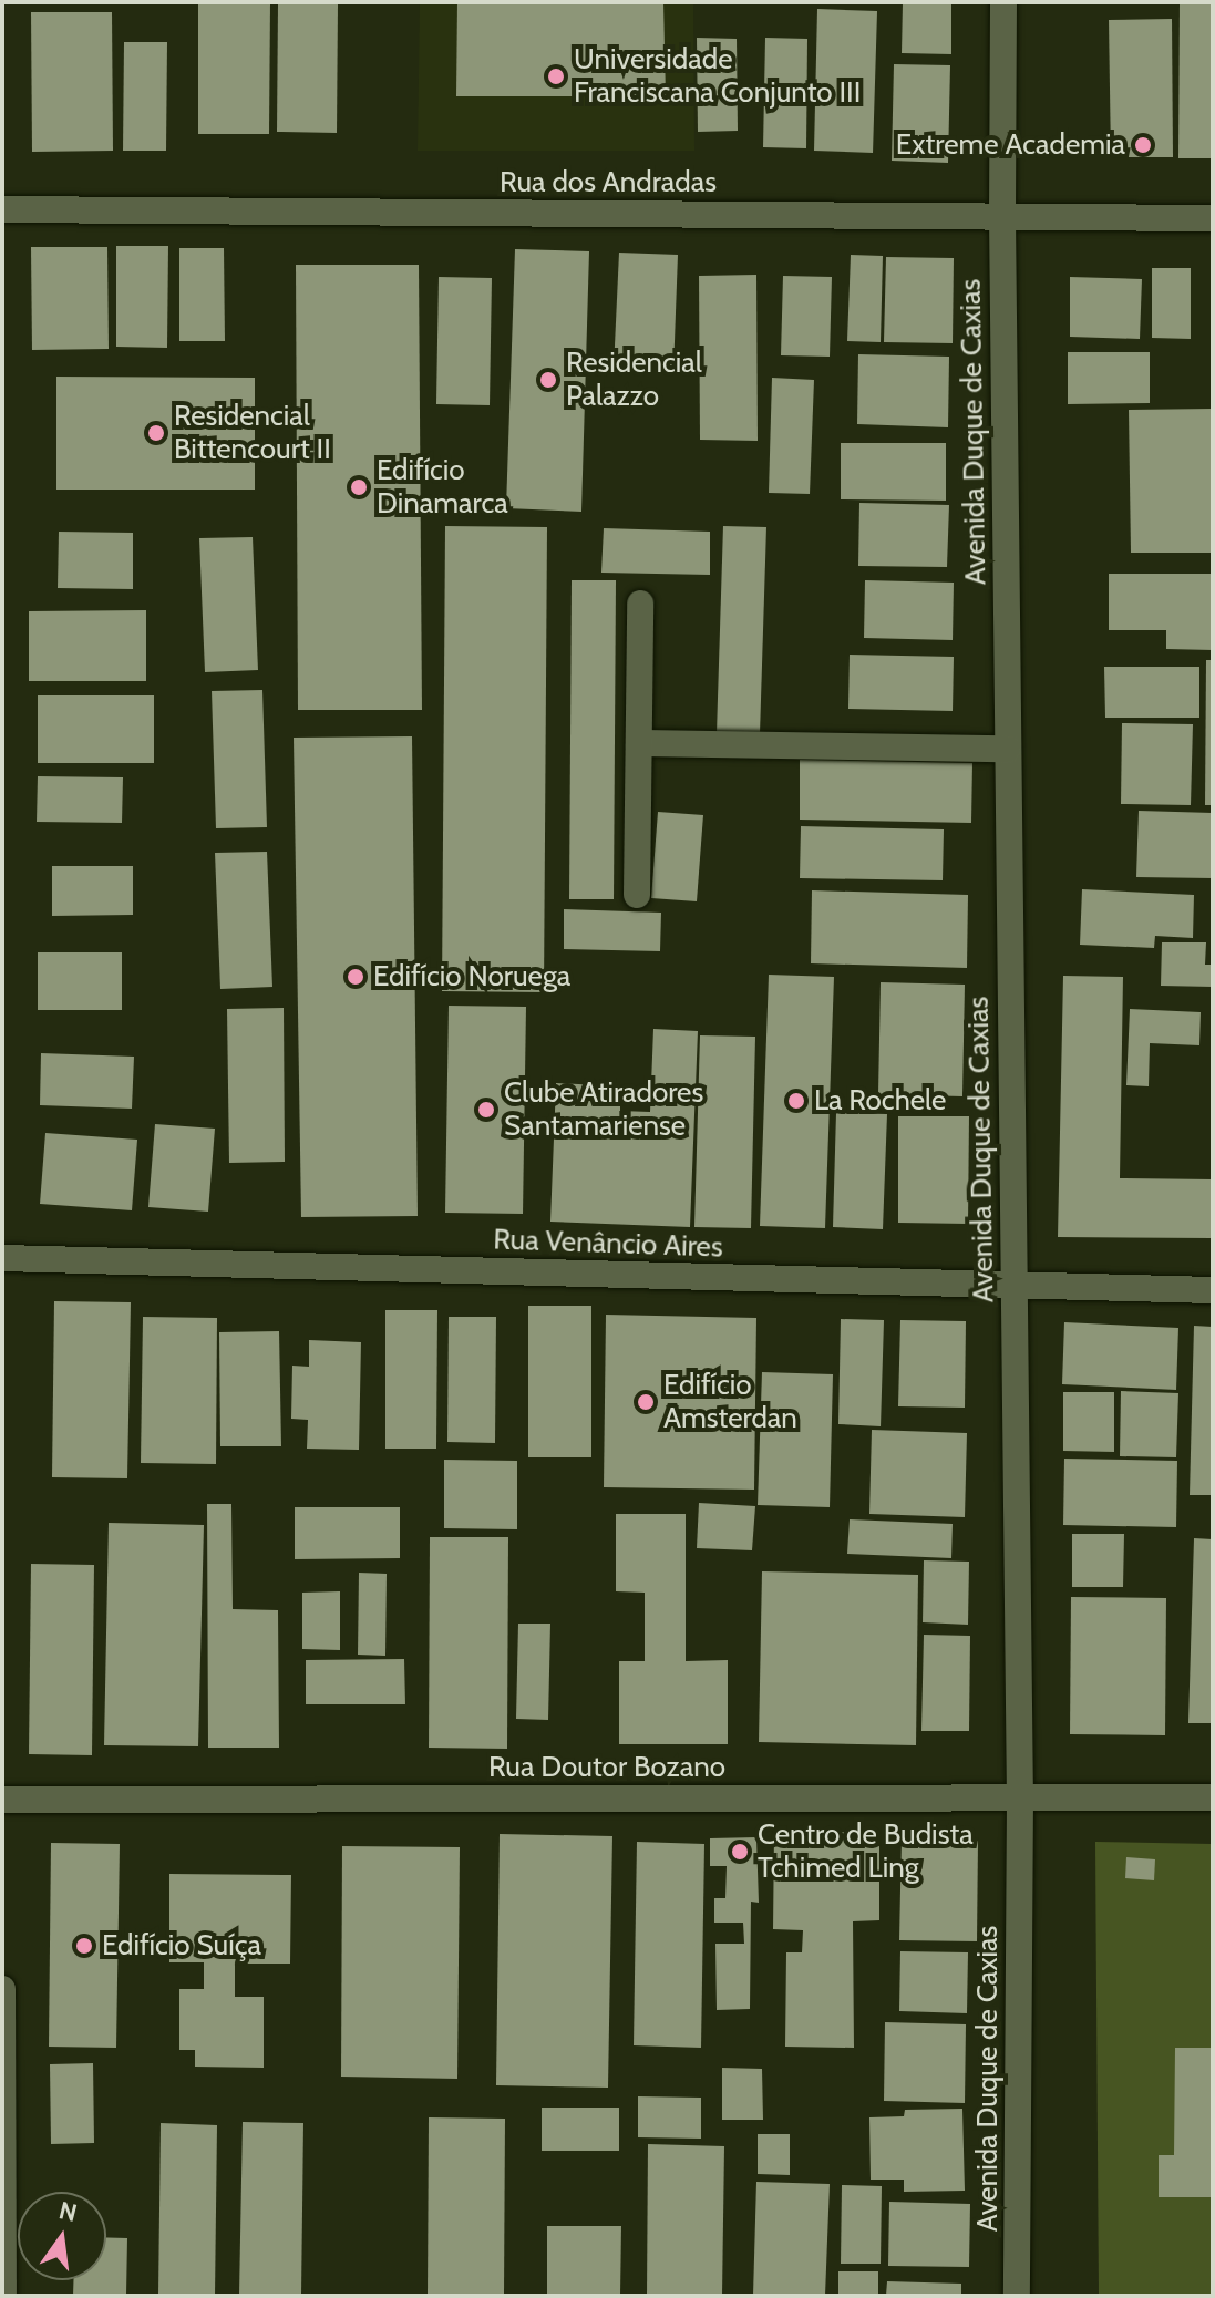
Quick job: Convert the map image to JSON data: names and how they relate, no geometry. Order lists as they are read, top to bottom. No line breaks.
{"streets":{"street":["Rua dos Andradas","Avenida Duque de Caxias","Rua Venâncio Aires","Rua Doutor Bozano"]},"crossings":[["Rua dos Andradas","Avenida Duque de Caxias"],["Avenida Duque de Caxias","Rua Venâncio Aires"],["Avenida Duque de Caxias","Rua Doutor Bozano"]],"places":["Universidade Franciscana Conjunto III","Extreme Academia","Residencial Palazzo","Residencial Bittencourt II","Edifício Dinamarca","Edifício Noruega","La Rochele","Clube Atiradores Santamariense","Edifício Amsterdan","Centro de Budista Tchimed Ling","Edifício Suíça"],"north":"top"}
